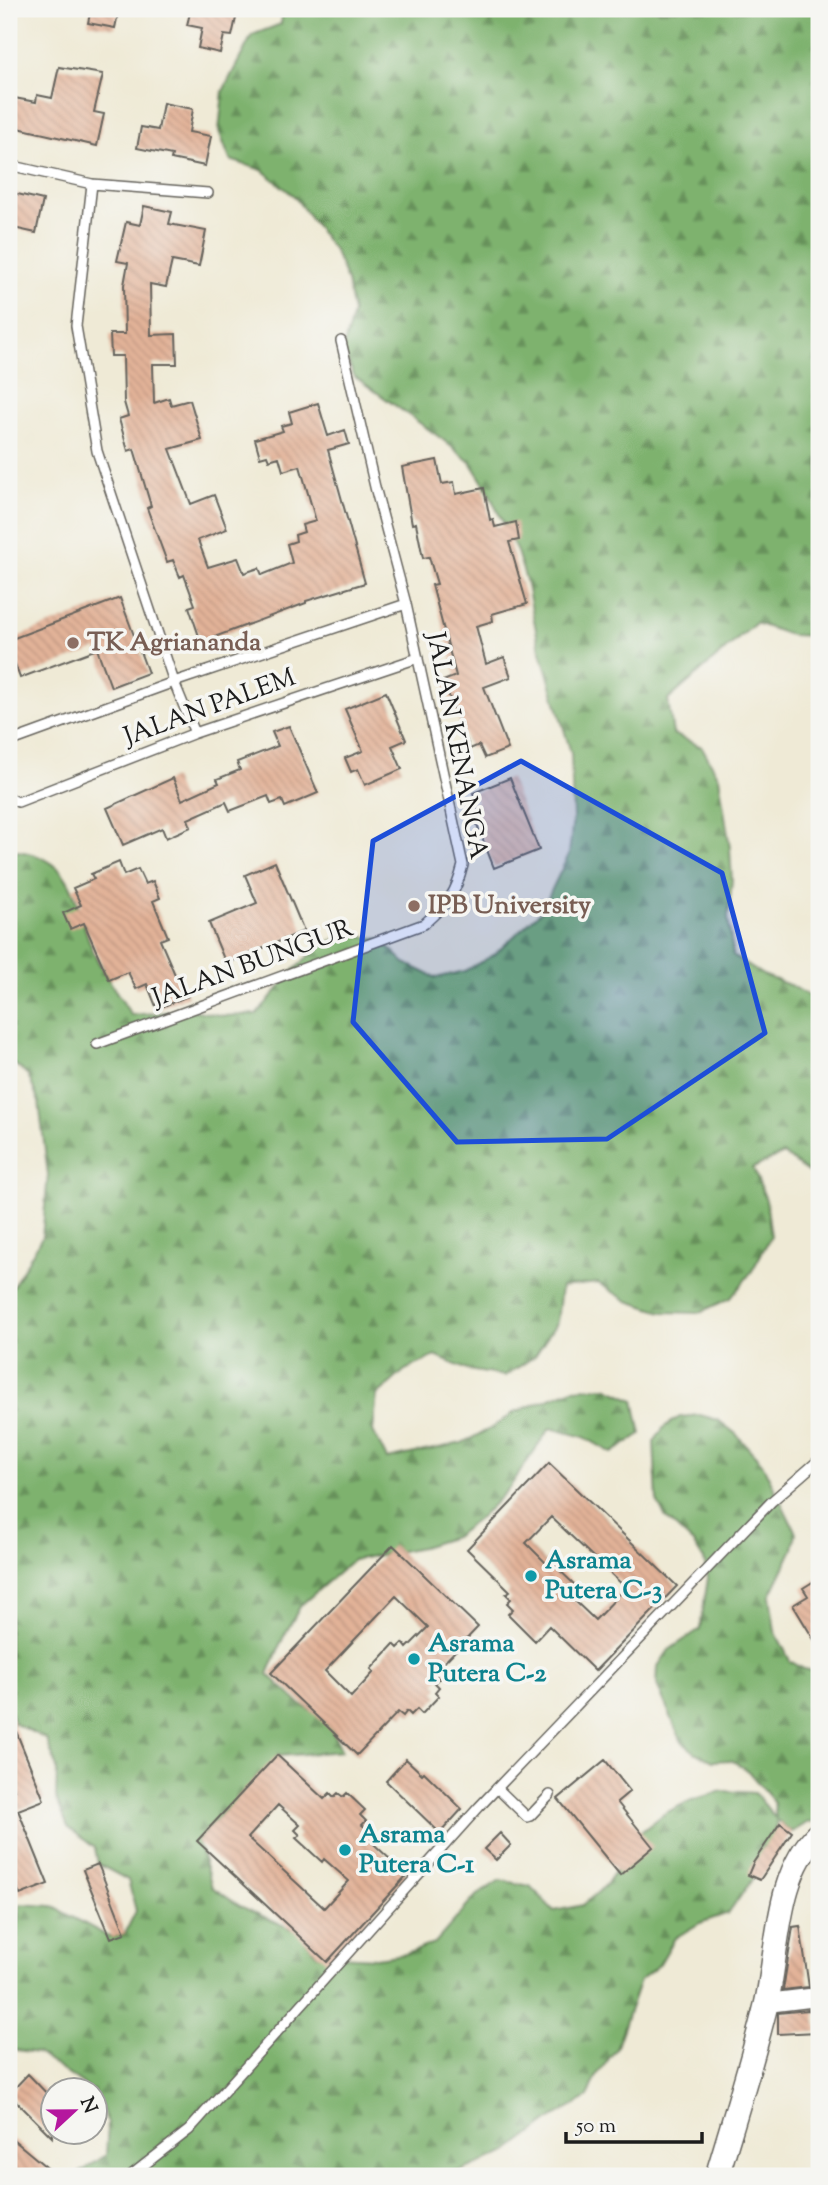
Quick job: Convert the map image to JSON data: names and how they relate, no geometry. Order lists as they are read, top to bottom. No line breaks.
{"streets":{"lane":["JALAN PALEM","JALAN KENANGA","JALAN BUNGUR"]},"crossings":[["JALAN PALEM","JALAN KENANGA"],["JALAN KENANGA","JALAN BUNGUR"]],"places":["TK Agriananda","IPB University","Asrama Putera C-3","Asrama Putera C-2","Asrama Putera C-1"],"scale_bar":"50 m","north":"right"}
